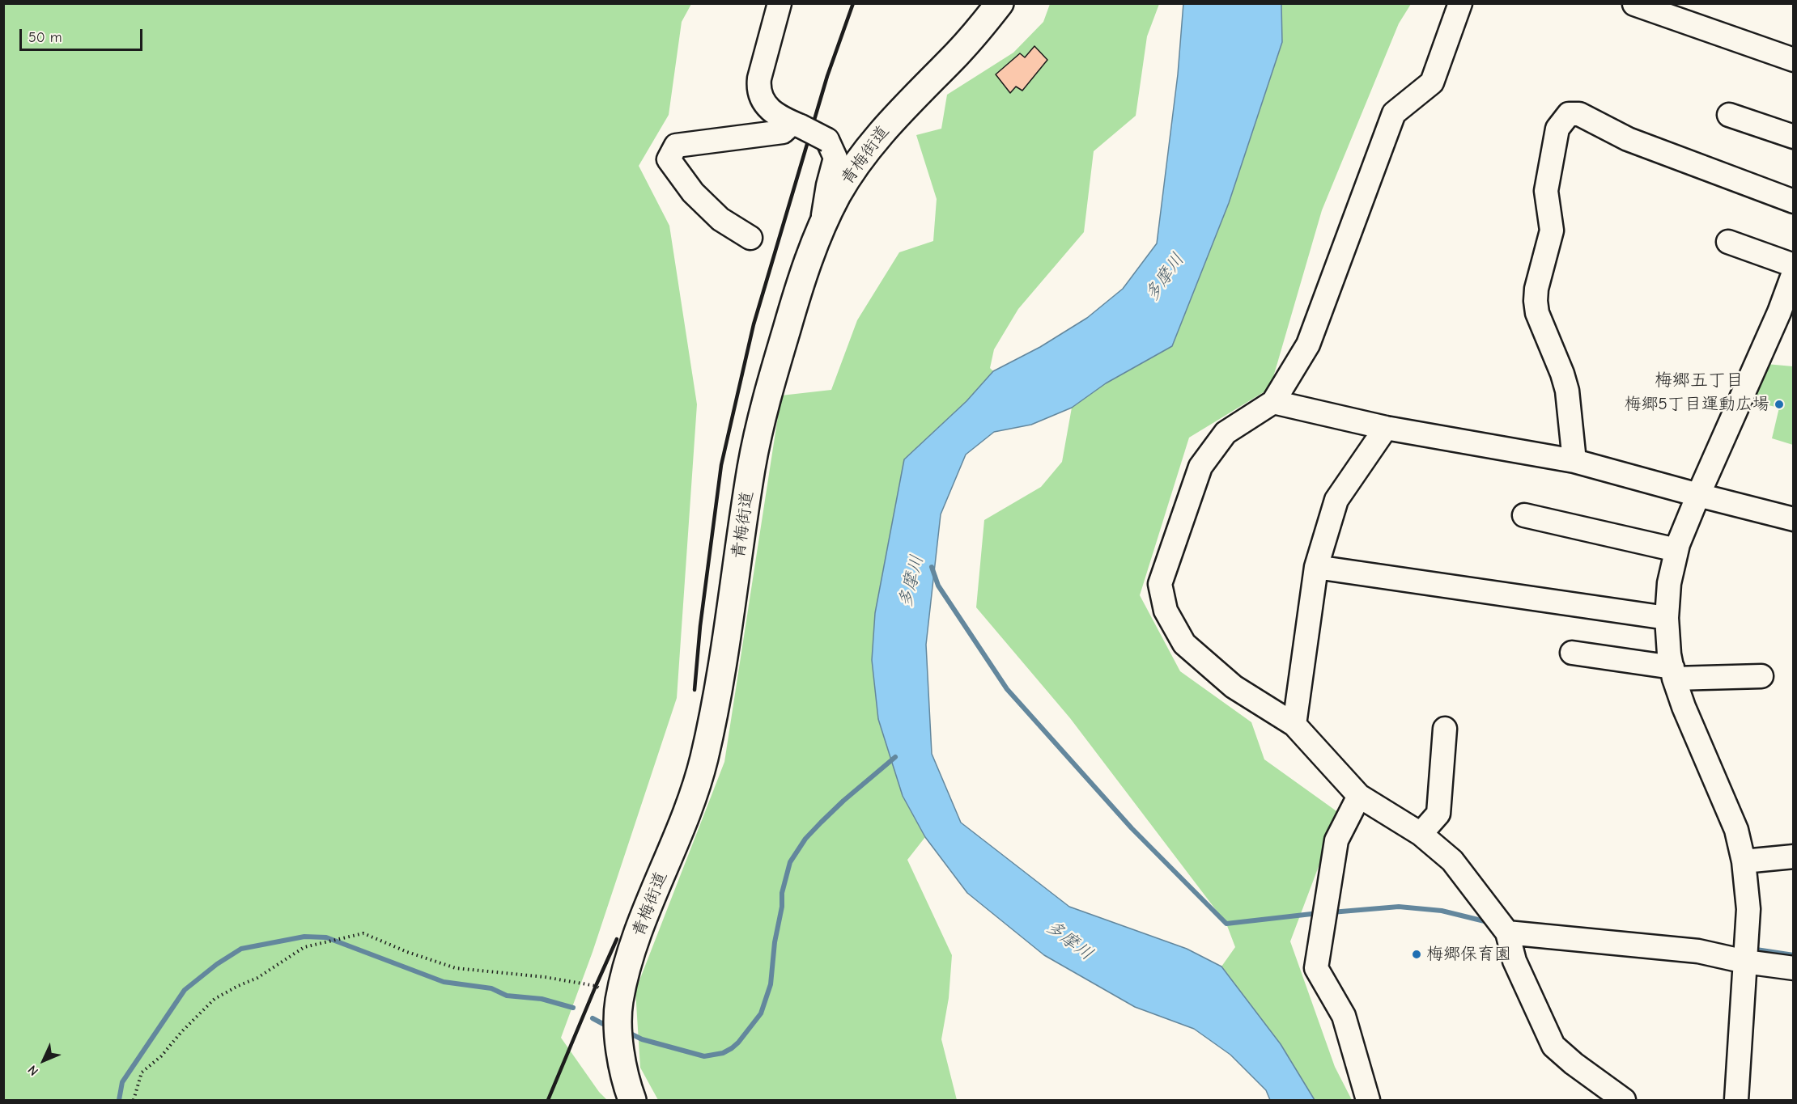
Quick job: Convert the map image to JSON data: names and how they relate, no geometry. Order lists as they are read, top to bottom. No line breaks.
{"streets":{"highway":["青梅街道"]},"districts":["梅郷五丁目"],"water":["多摩川"],"places":["梅郷5丁目運動広場","梅郷保育園"],"scale_bar":"50 m","north":"bottom left"}
